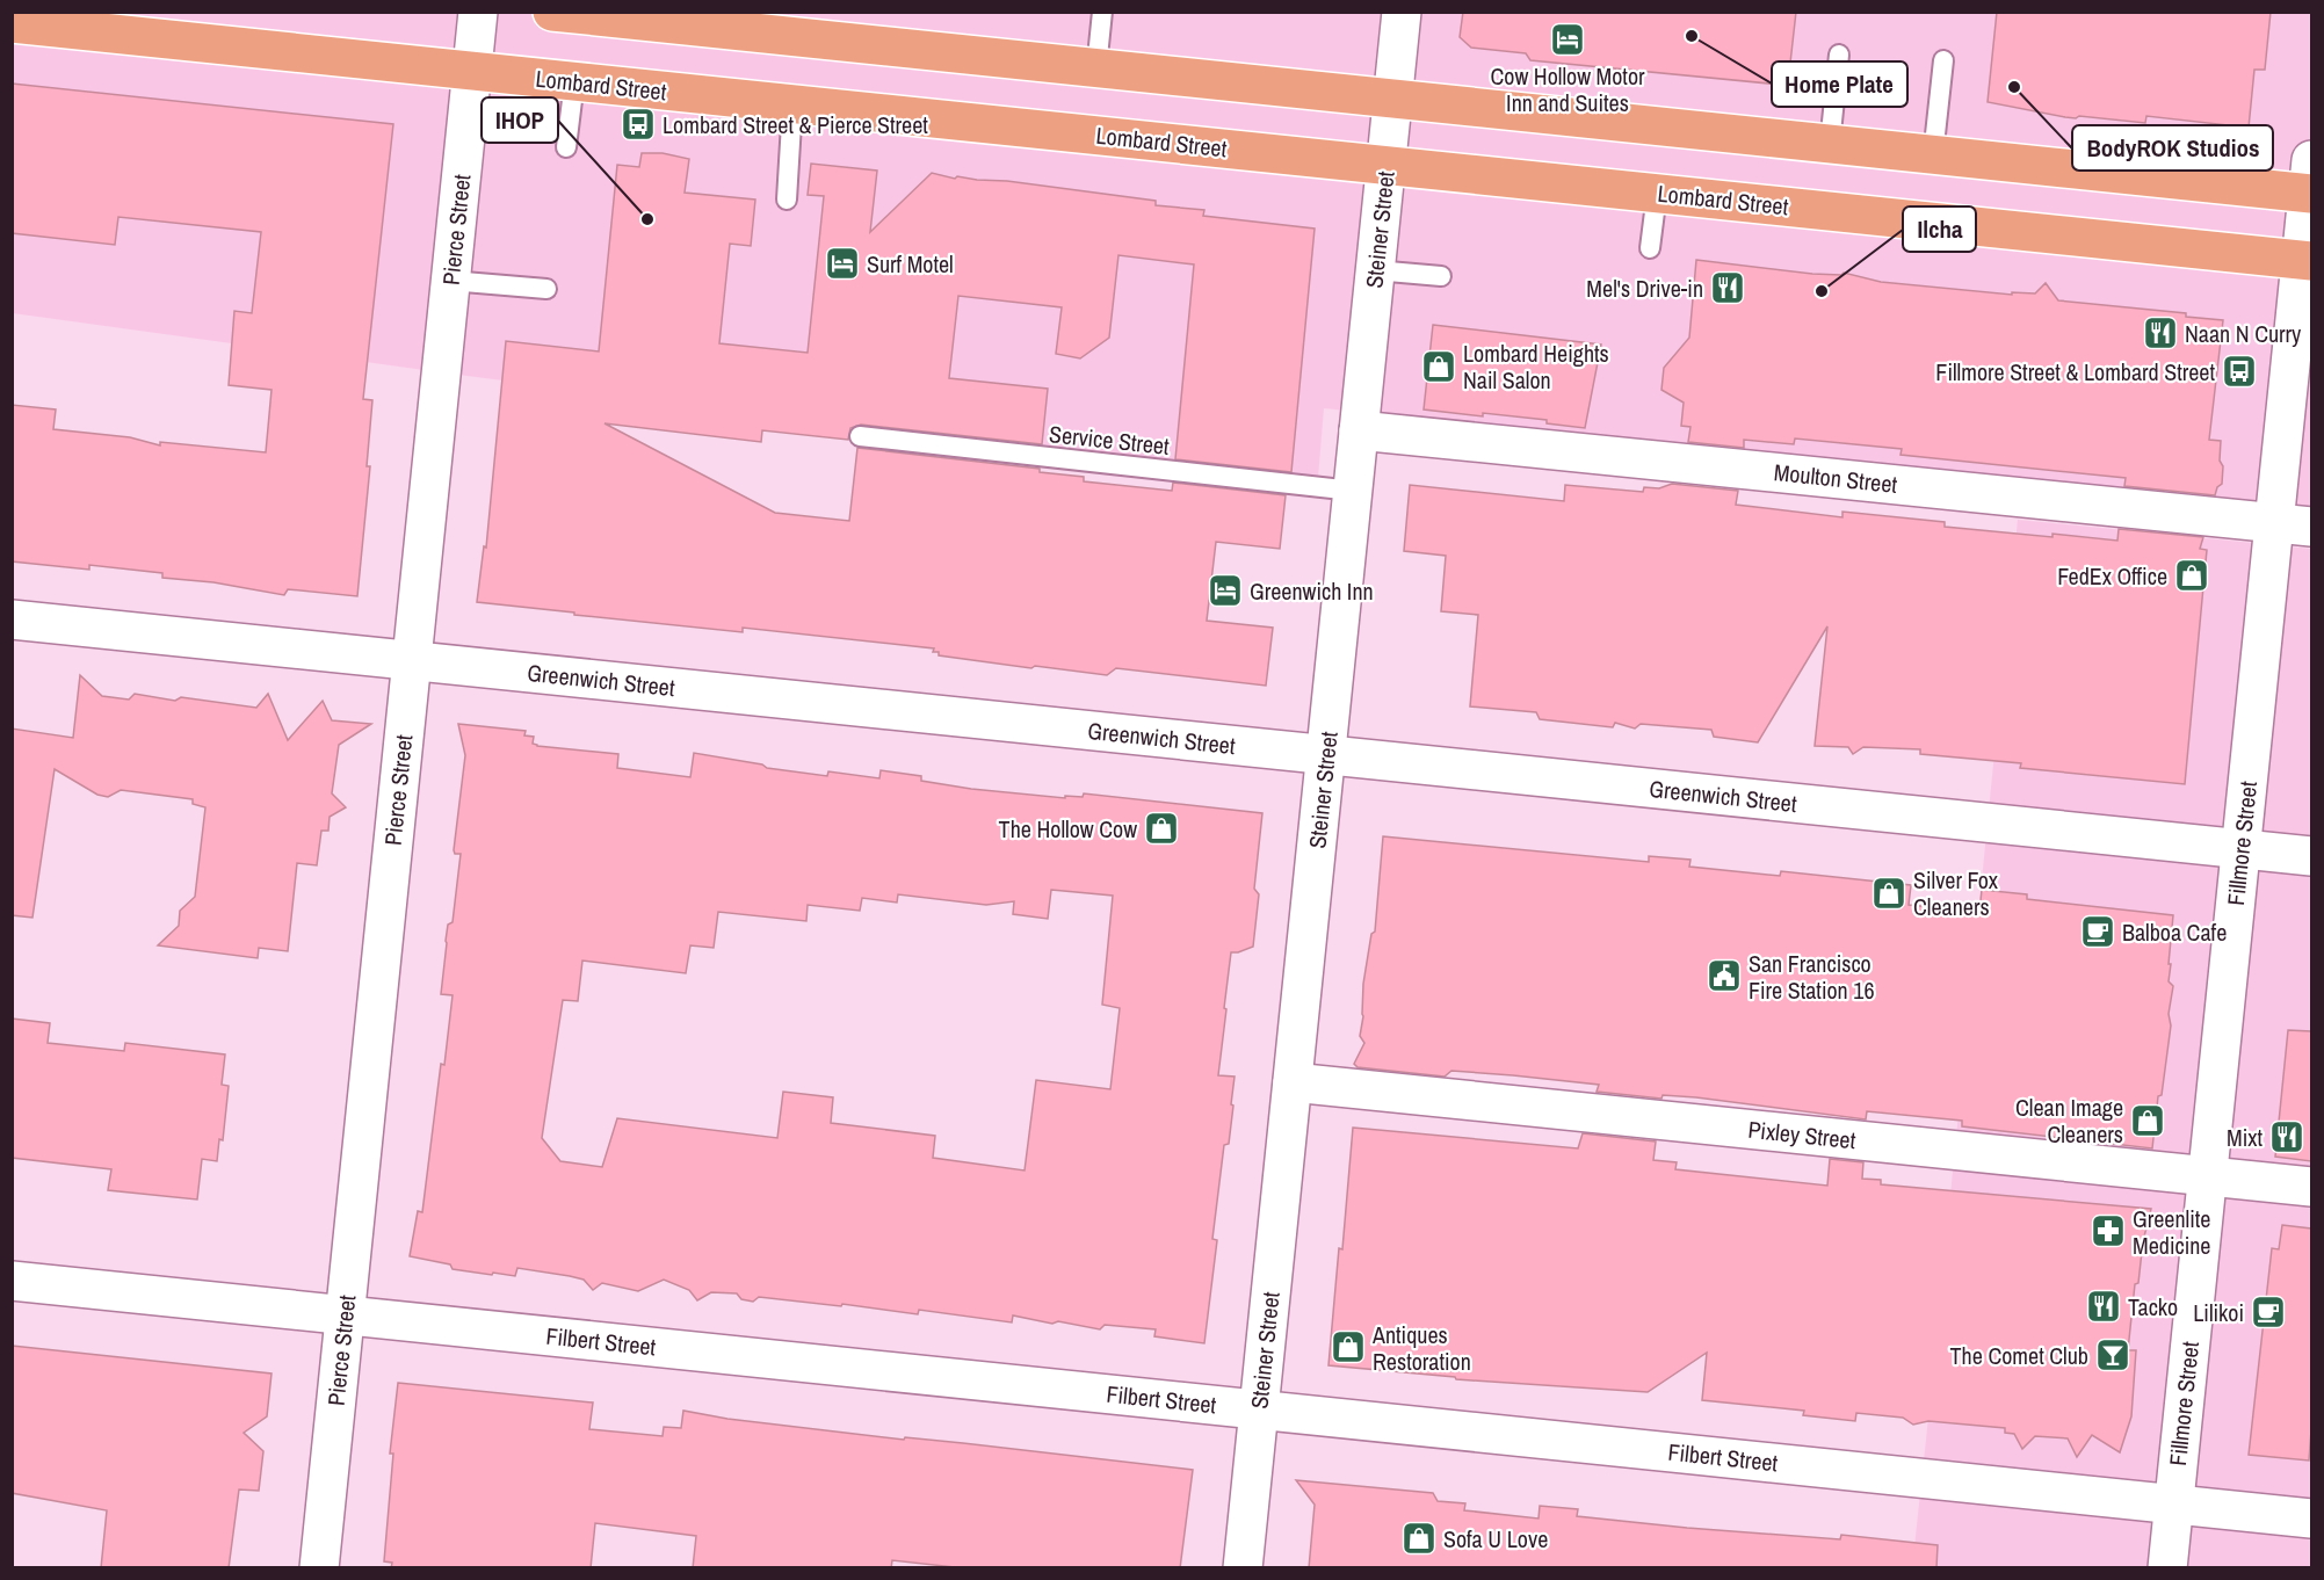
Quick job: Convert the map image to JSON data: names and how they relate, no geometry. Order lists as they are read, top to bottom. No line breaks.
{"streets":{"highway":["Lombard Street"],"street":["Pierce Street","Steiner Street","Moulton Street","Greenwich Street","Fillmore Street","Pixley Street","Filbert Street"],"lane":["Service Street"]},"crossings":[["Lombard Street","Pierce Street"],["Lombard Street","Steiner Street"],["Lombard Street","Fillmore Street"],["Pierce Street","Greenwich Street"],["Pierce Street","Filbert Street"],["Steiner Street","Service Street"],["Steiner Street","Moulton Street"],["Steiner Street","Greenwich Street"],["Steiner Street","Pixley Street"],["Steiner Street","Filbert Street"],["Moulton Street","Fillmore Street"],["Greenwich Street","Fillmore Street"],["Fillmore Street","Pixley Street"],["Fillmore Street","Filbert Street"]],"places":{"other":["Home Plate","BodyROK Studios","IHOP","Ilcha"],"hotel":["Cow Hollow Motor Inn and Suites","Surf Motel","Greenwich Inn"],"bus stop":["Lombard Street & Pierce Street","Fillmore Street & Lombard Street"],"restaurant":["Mel's Drive-in","Naan N Curry","Mixt","Tacko"],"shop":["Lombard Heights Nail Salon","FedEx Office","The Hollow Cow","Silver Fox Cleaners","Clean Image Cleaners","Antiques Restoration","Sofa U Love"],"cafe":["Balboa Cafe","Lilikoi"],"public building":["San Francisco Fire Station 16"],"pharmacy":["Greenlite Medicine"],"bar":["The Comet Club"]}}
